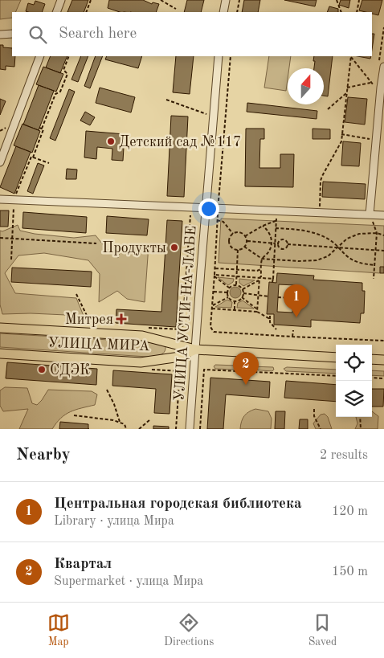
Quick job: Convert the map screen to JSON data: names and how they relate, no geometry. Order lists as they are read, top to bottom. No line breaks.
{"streets":{"main road":["УЛИЦА МИРА"],"street":["УЛИЦА УСТИ-НА-ЛАБЕ"]},"crossings":[["УЛИЦА УСТИ-НА-ЛАБЕ","УЛИЦА МИРА"]],"places":{"other":["Детский сад №117","Продукты","СДЭК"],"health":["Митрея"]},"north":"top","page":{"search":"Search here","pins":["1","2"],"heading":["Nearby","2 results"],"list":[{"mark":"1","name":"Центральная городская библиотека","note":"Library · улица Мира","value":"120 m"},{"mark":"2","name":"Квартал","note":"Supermarket · улица Мира","value":"150 m"}],"nav":["Map","Directions","Saved"]}}
